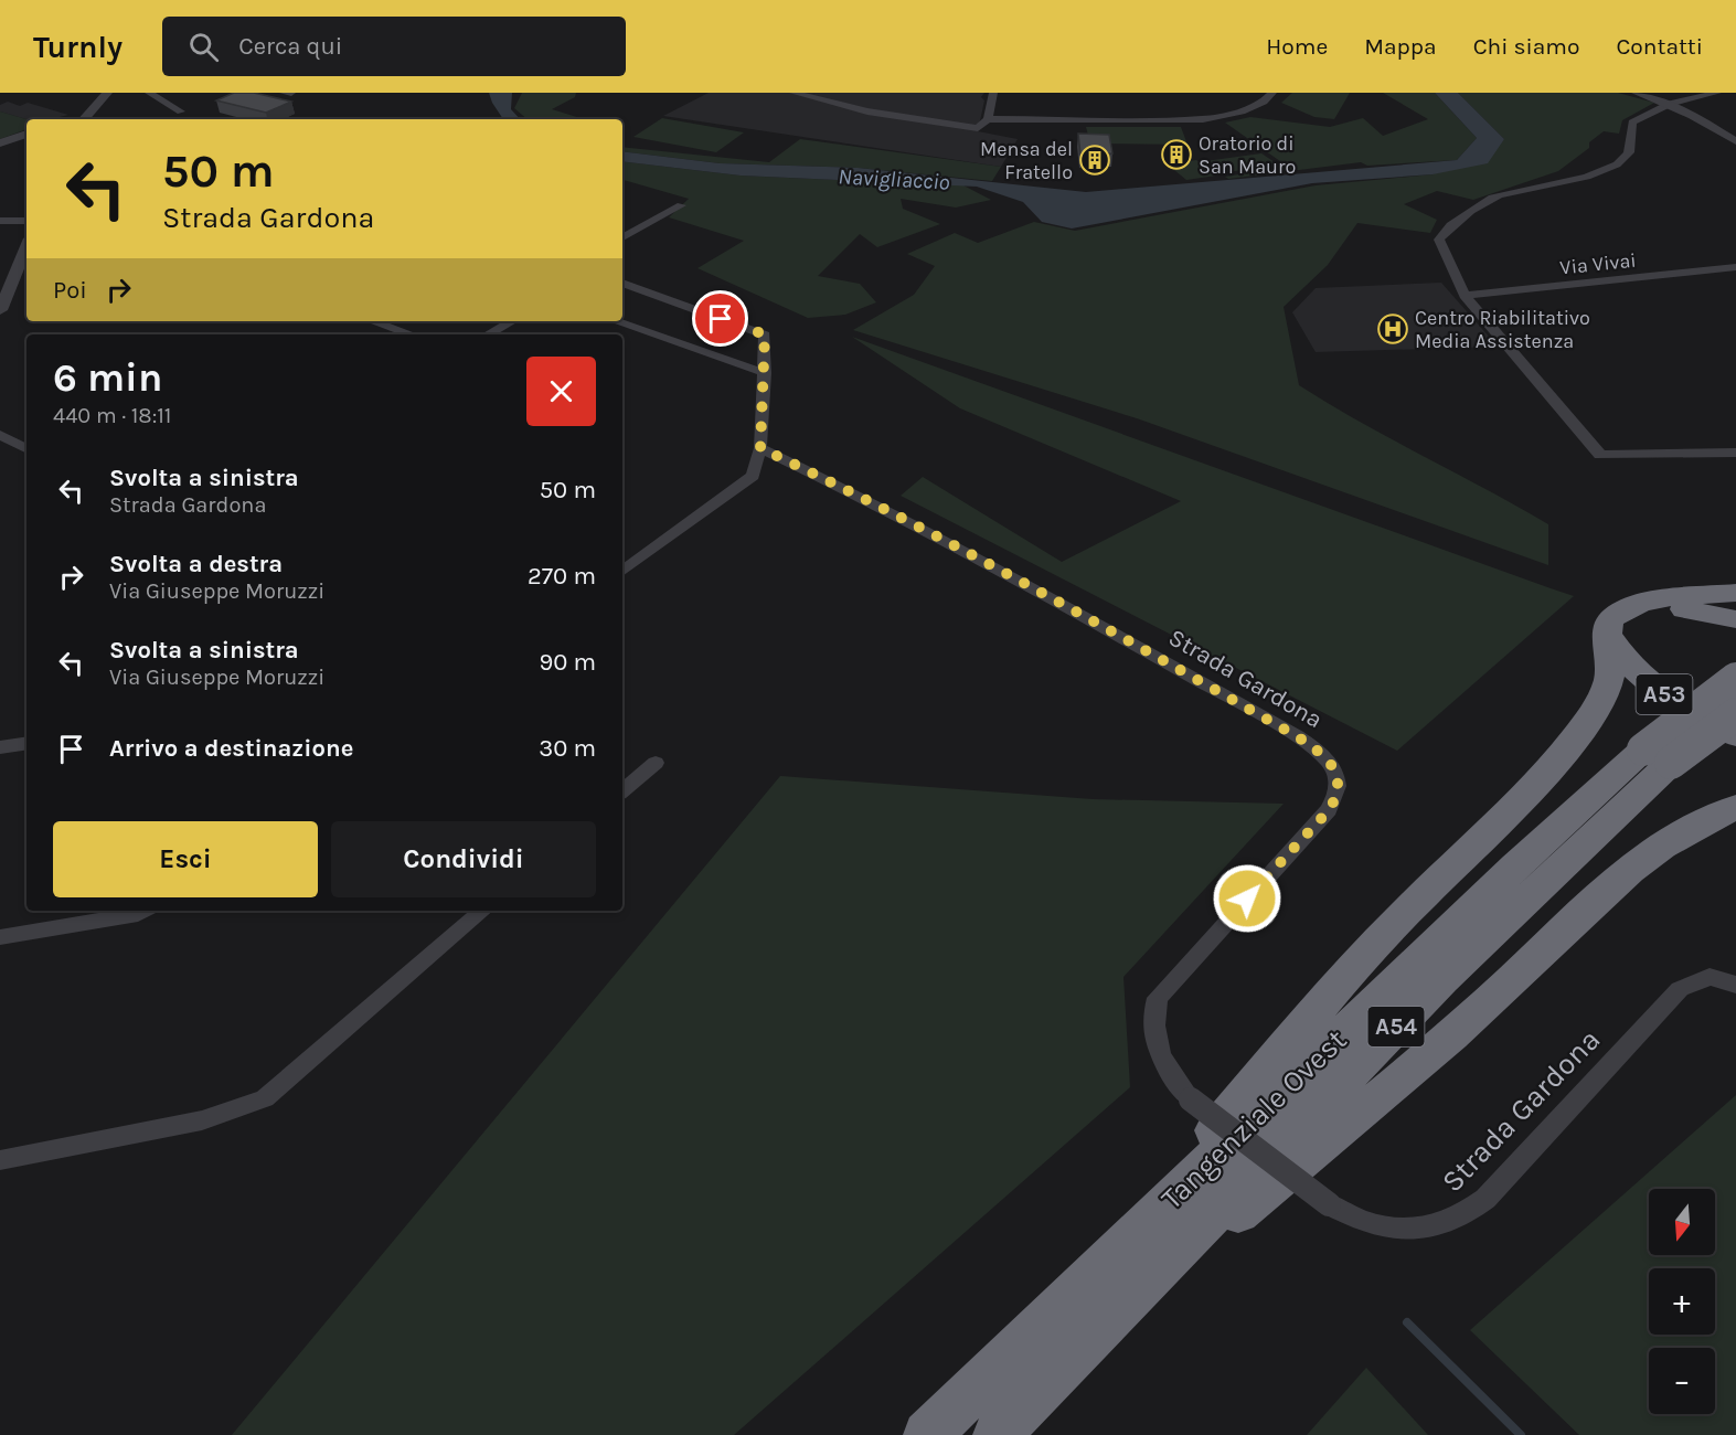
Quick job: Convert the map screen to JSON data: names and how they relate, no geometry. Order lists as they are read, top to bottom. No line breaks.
{"streets":{"highway":["A53","A54","Tangenziale Ovest"],"street":["Via Vivai","Strada Gardona"]},"water":["Navigliaccio"],"places":{"building":["Oratorio di San Mauro","Mensa del Fratello"],"hospital":["Centro Riabilitativo Media Assistenza"]},"north":"bottom","page":{"header":"Turnly","search":"Cerca qui","nav":["Home","Mappa","Chi siamo","Contatti"],"turn":["50 m","Strada Gardona"],"then":"Poi","heading":["6 min","440 m · 18:11"],"list":[{"name":"Svolta a sinistra","note":"Strada Gardona","value":"50 m"},{"name":"Svolta a destra","note":"Via Giuseppe Moruzzi","value":"270 m"},{"name":"Svolta a sinistra","note":"Via Giuseppe Moruzzi","value":"90 m"},{"name":"Arrivo a destinazione","value":"30 m"}],"buttons":["Esci","Condividi"],"map_buttons":["+","−"]}}
